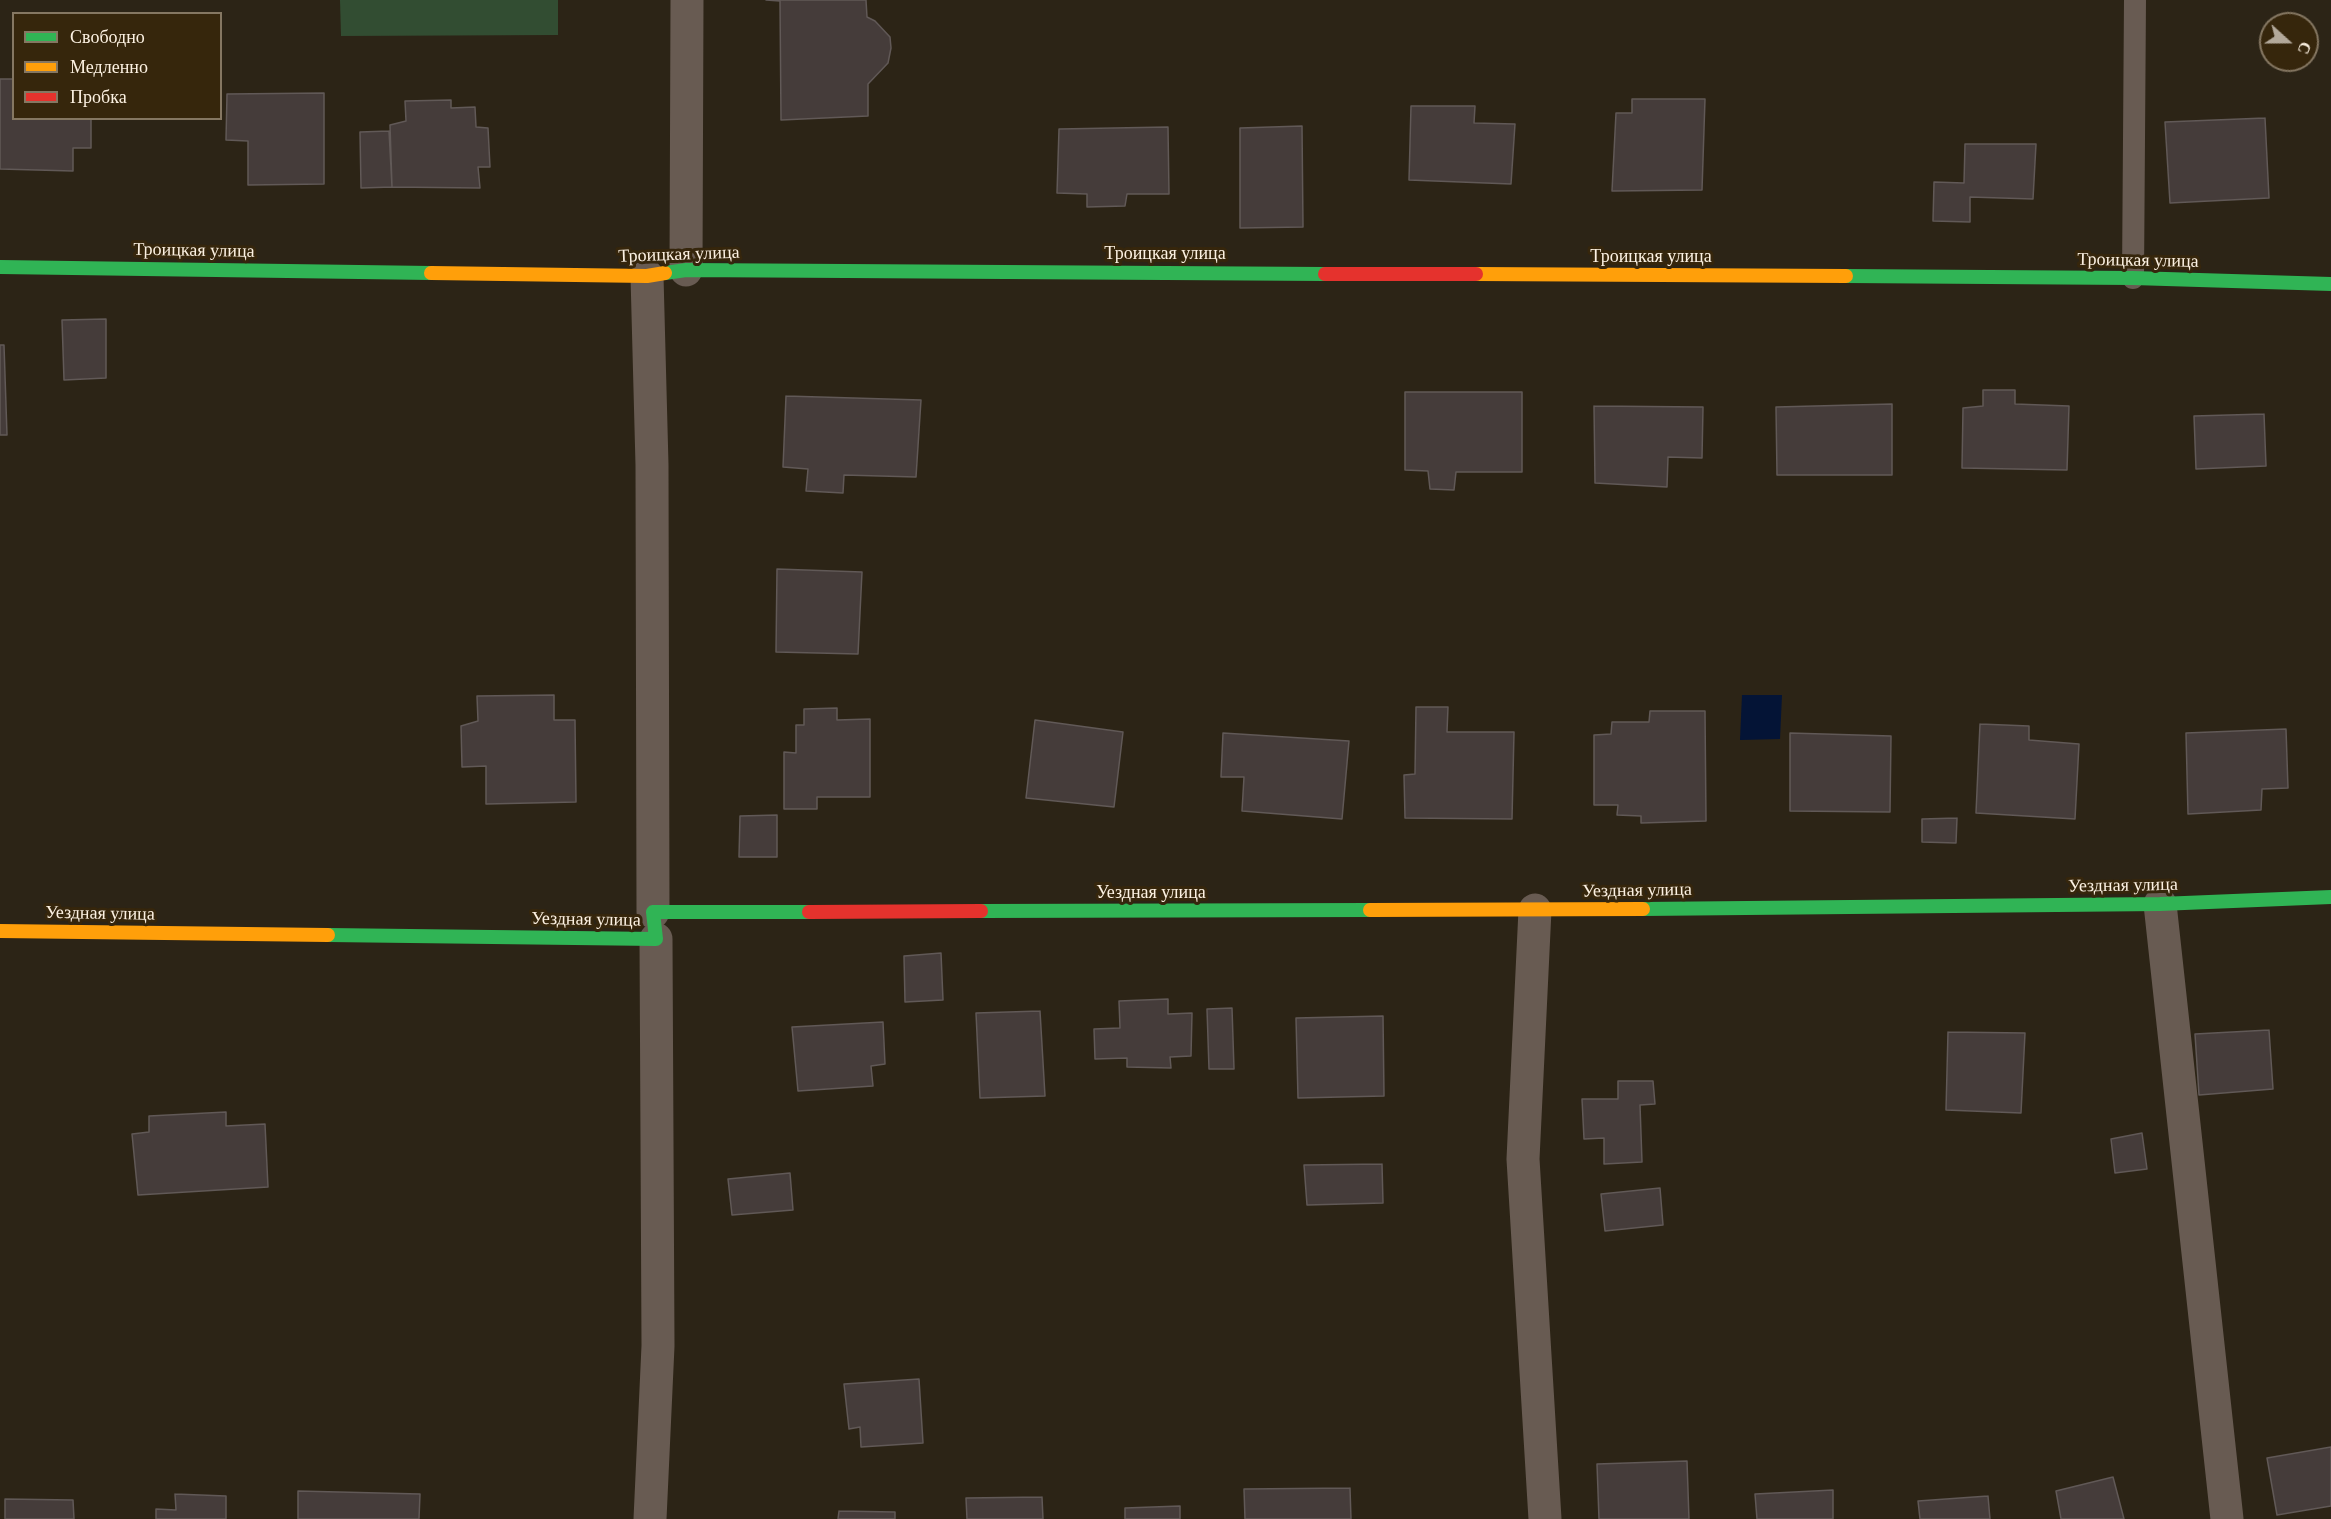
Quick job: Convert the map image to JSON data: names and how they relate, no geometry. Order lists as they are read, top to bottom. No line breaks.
{"streets":{"street":["Троицкая улица","Уездная улица"]},"legend":["Свободно","Медленно","Пробка"],"north":"right"}
